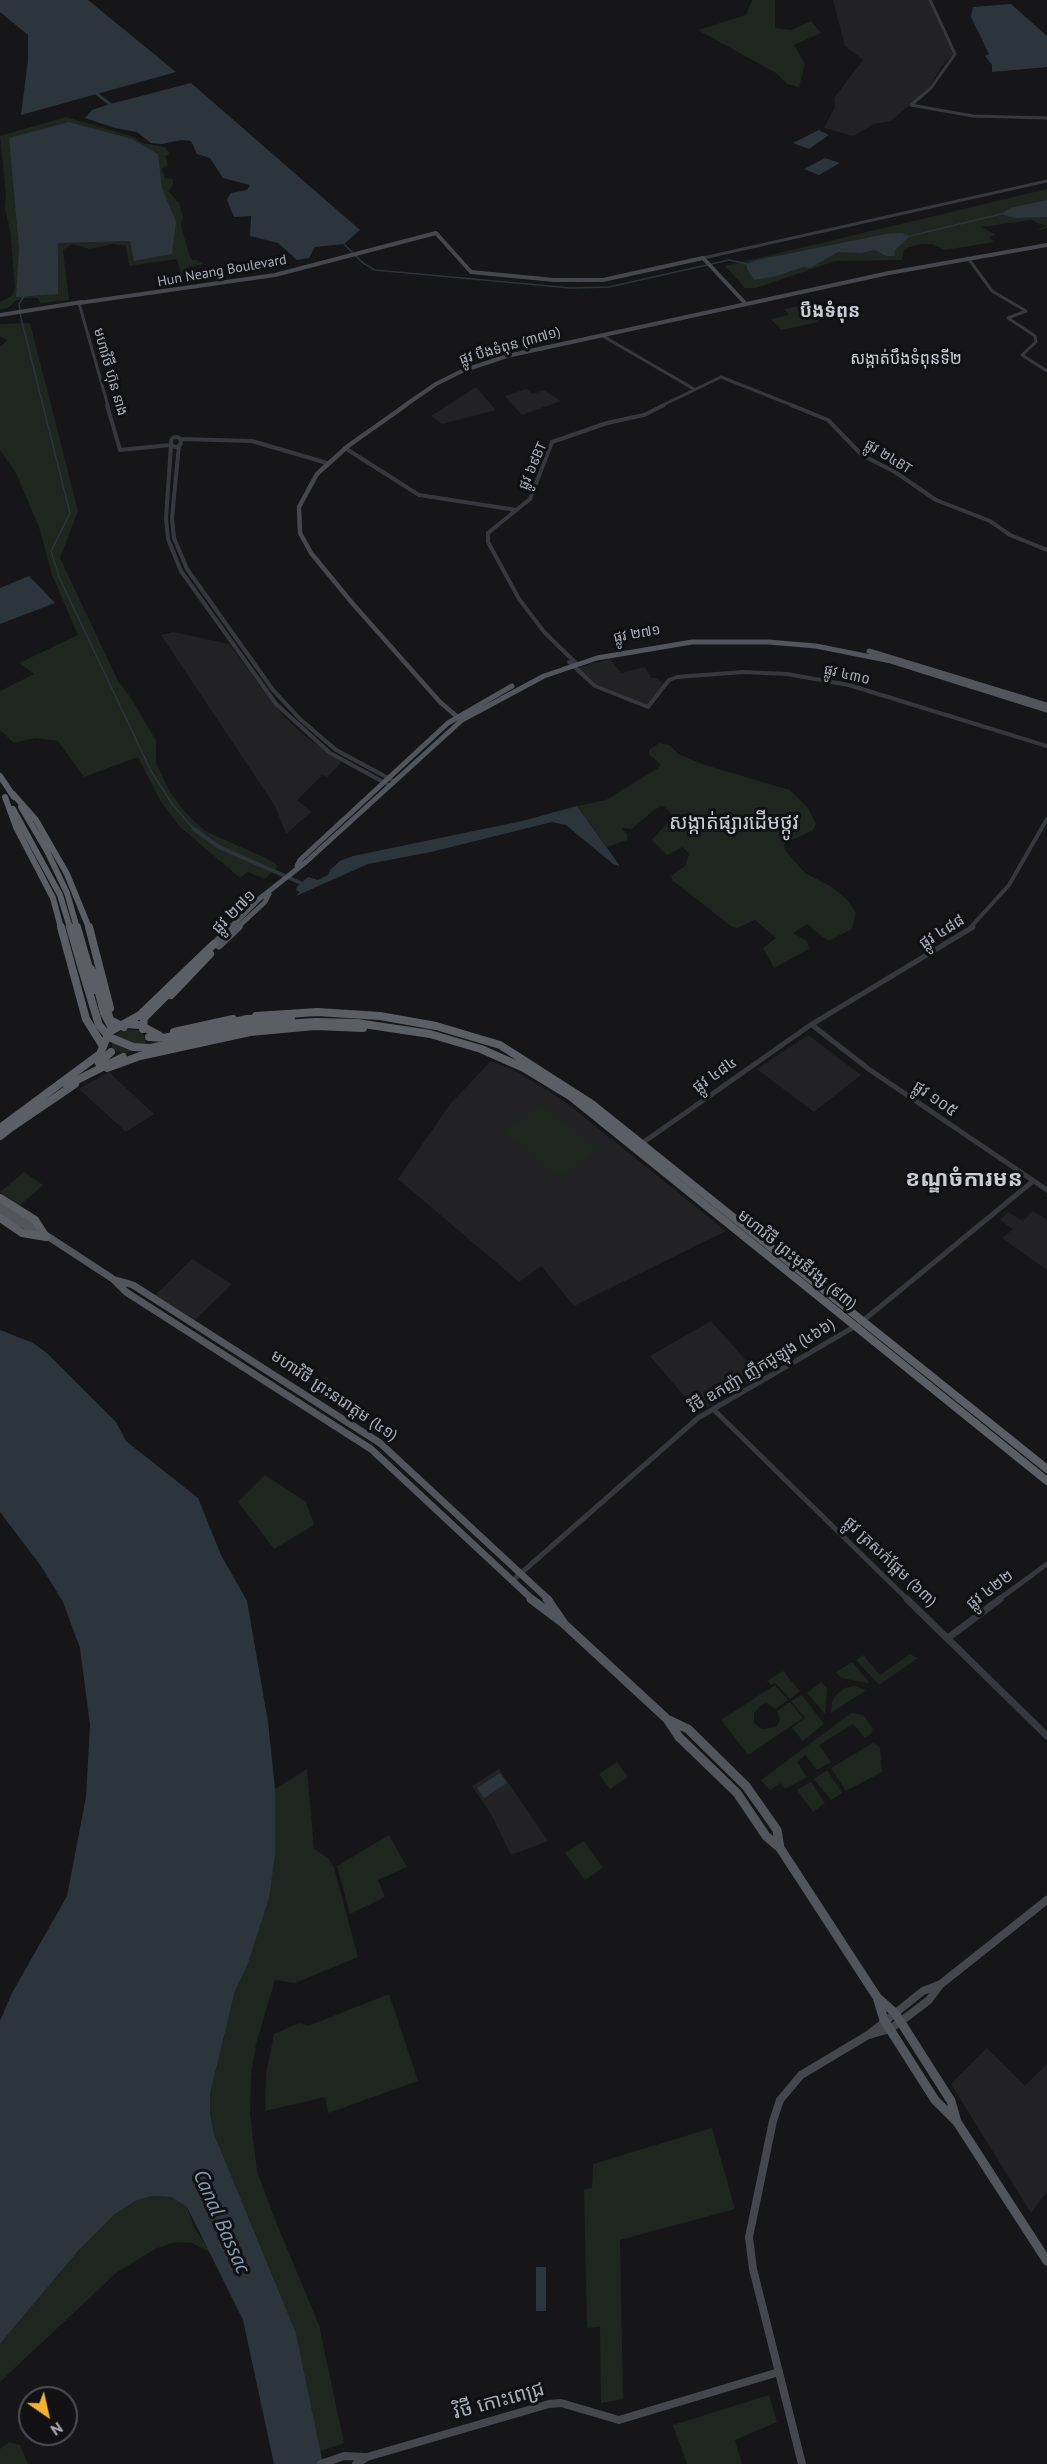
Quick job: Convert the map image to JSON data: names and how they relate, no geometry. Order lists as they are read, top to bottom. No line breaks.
{"streets":{"highway":["មហាវិថី ព្រះមុនីវង្ស (៩៣)"],"main road":["Hun Neang Boulevard","ផ្លូវ បឹងទំពុន (៣៧១)","ផ្លូវ ២៧១","មហាវិថី ព្រះនរោត្តម (៤១)","វិថី កោះពេជ្រ"],"street":["មហាវិថី ហ៊ុន នាង","ផ្លូវ ២៤BT","ផ្លូវ ៦៩BT","ផ្លូវ ៤៣០","ផ្លូវ ៤៨៨","ផ្លូវ ៤៨៤","ផ្លូវ ១០៥","វិថី ឧកញ៉ា ញឹកជូឡុង (៤៦៦)","ផ្លូវ ត្រសក់ផ្អែម (៦៣)","ផ្លូវ ៤២២"]},"crossings":[["Hun Neang Boulevard","មហាវិថី ហ៊ុន នាង"],["ផ្លូវ បឹងទំពុន (៣៧១)","ផ្លូវ ២៧១"],["ផ្លូវ ២៤BT","ផ្លូវ ៦៩BT"],["ផ្លូវ ៦៩BT","ផ្លូវ ២៧១"],["ផ្លូវ ៦៩BT","ផ្លូវ ៤៣០"],["ផ្លូវ ២៧១","ផ្លូវ ៤៣០"],["ផ្លូវ ៤៨៨","ផ្លូវ ៤៨៤"],["ផ្លូវ ៤៨៨","ផ្លូវ ១០៥"],["ផ្លូវ ៤៨៤","ផ្លូវ ១០៥"],["ផ្លូវ ៤៨៤","មហាវិថី ព្រះមុនីវង្ស (៩៣)"],["ផ្លូវ ១០៥","វិថី ឧកញ៉ា ញឹកជូឡុង (៤៦៦)"],["មហាវិថី ព្រះមុនីវង្ស (៩៣)","វិថី ឧកញ៉ា ញឹកជូឡុង (៤៦៦)"],["វិថី ឧកញ៉ា ញឹកជូឡុង (៤៦៦)","មហាវិថី ព្រះនរោត្តម (៤១)"],["វិថី ឧកញ៉ា ញឹកជូឡុង (៤៦៦)","ផ្លូវ ត្រសក់ផ្អែម (៦៣)"],["ផ្លូវ ត្រសក់ផ្អែម (៦៣)","ផ្លូវ ៤២២"]],"districts":["បឹងទំពុន","សង្កាត់បឹងទំពុនទី២","សង្កាត់ផ្សារដើមថ្កូវ","ខណ្ឌចំការមន"],"water":["Canal Bassac"],"north":"bottom right"}
